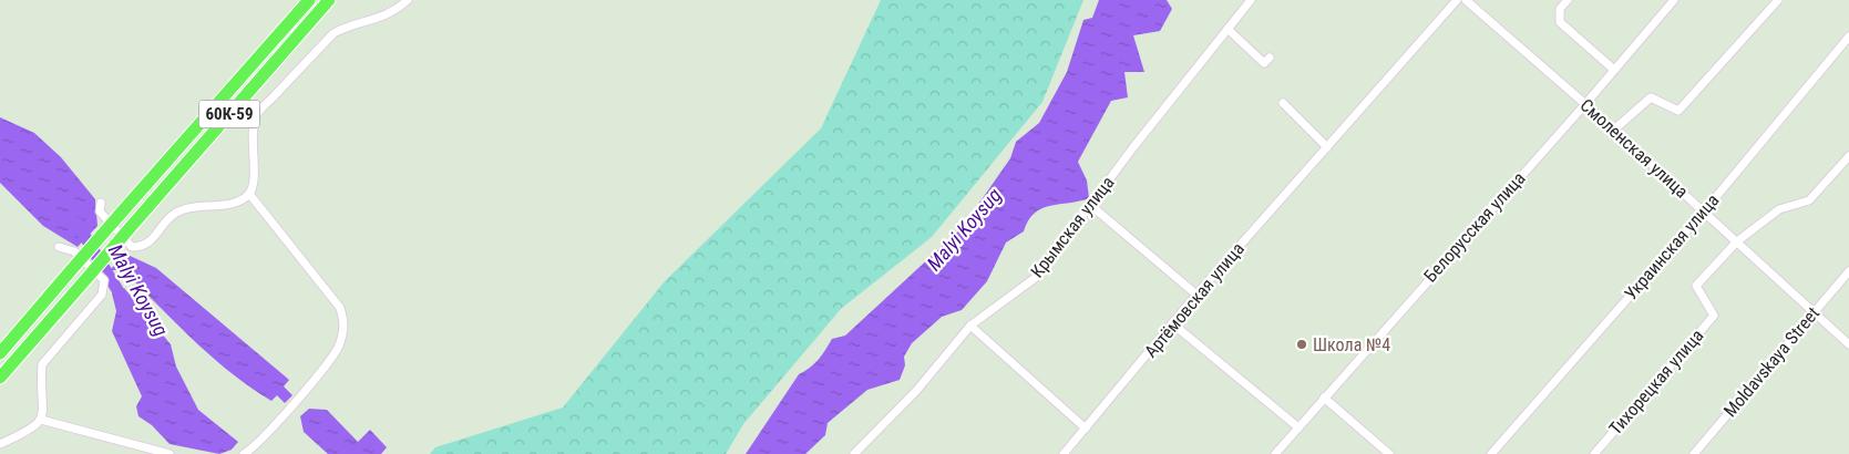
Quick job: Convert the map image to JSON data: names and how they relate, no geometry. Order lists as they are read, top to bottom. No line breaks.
{"streets":{"main road":["60К-59"],"street":["Смоленская улица","Крымская улица","Белорусская улица","Украинская улица","Артёмовская улица","Moldavskaya Street","Тихорецкая улица"]},"crossings":[["Смоленская улица","Белорусская улица"],["Смоленская улица","Украинская улица"],["Смоленская улица","Moldavskaya Street"],["Смоленская улица","Тихорецкая улица"]],"water":["Malyi Koysug"],"places":["Школа №4"]}
